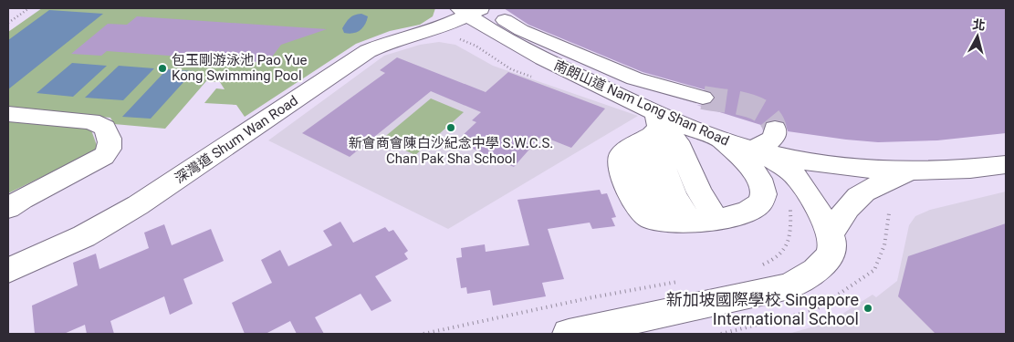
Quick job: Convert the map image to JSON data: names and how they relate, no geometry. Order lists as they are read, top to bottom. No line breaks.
{"streets":{"street":["南朗山道 Nam Long Shan Road","深灣道 Shum Wan Road"]},"crossings":[["南朗山道 Nam Long Shan Road","深灣道 Shum Wan Road"]],"places":["包玉剛游泳池 Pao Yue Kong Swimming Pool","新會商會陳白沙紀念中學 S.W.C.S. Chan Pak Sha School","新加坡國際學校 Singapore International School"],"north":"top"}
